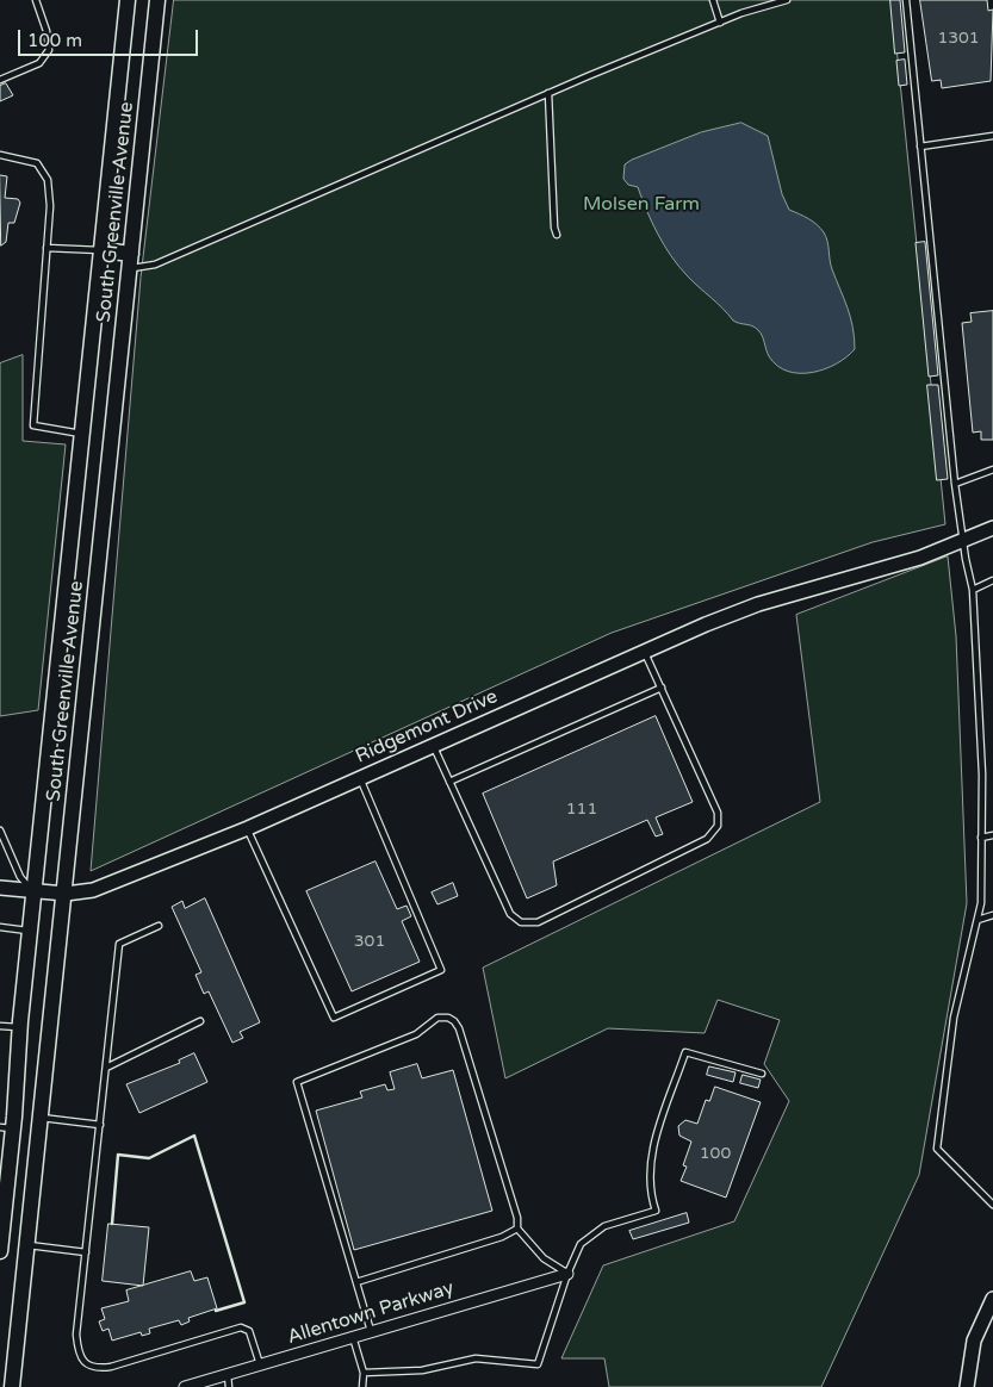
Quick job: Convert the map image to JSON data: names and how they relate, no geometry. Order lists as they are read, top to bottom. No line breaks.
{"streets":{"main road":["South Greenville Avenue"],"street":["Ridgemont Drive","Allentown Parkway"]},"crossings":[["South Greenville Avenue","Ridgemont Drive"]],"parks":["Molsen Farm"],"house_numbers":["1301","111","301","100"],"scale_bar":"100 m"}
